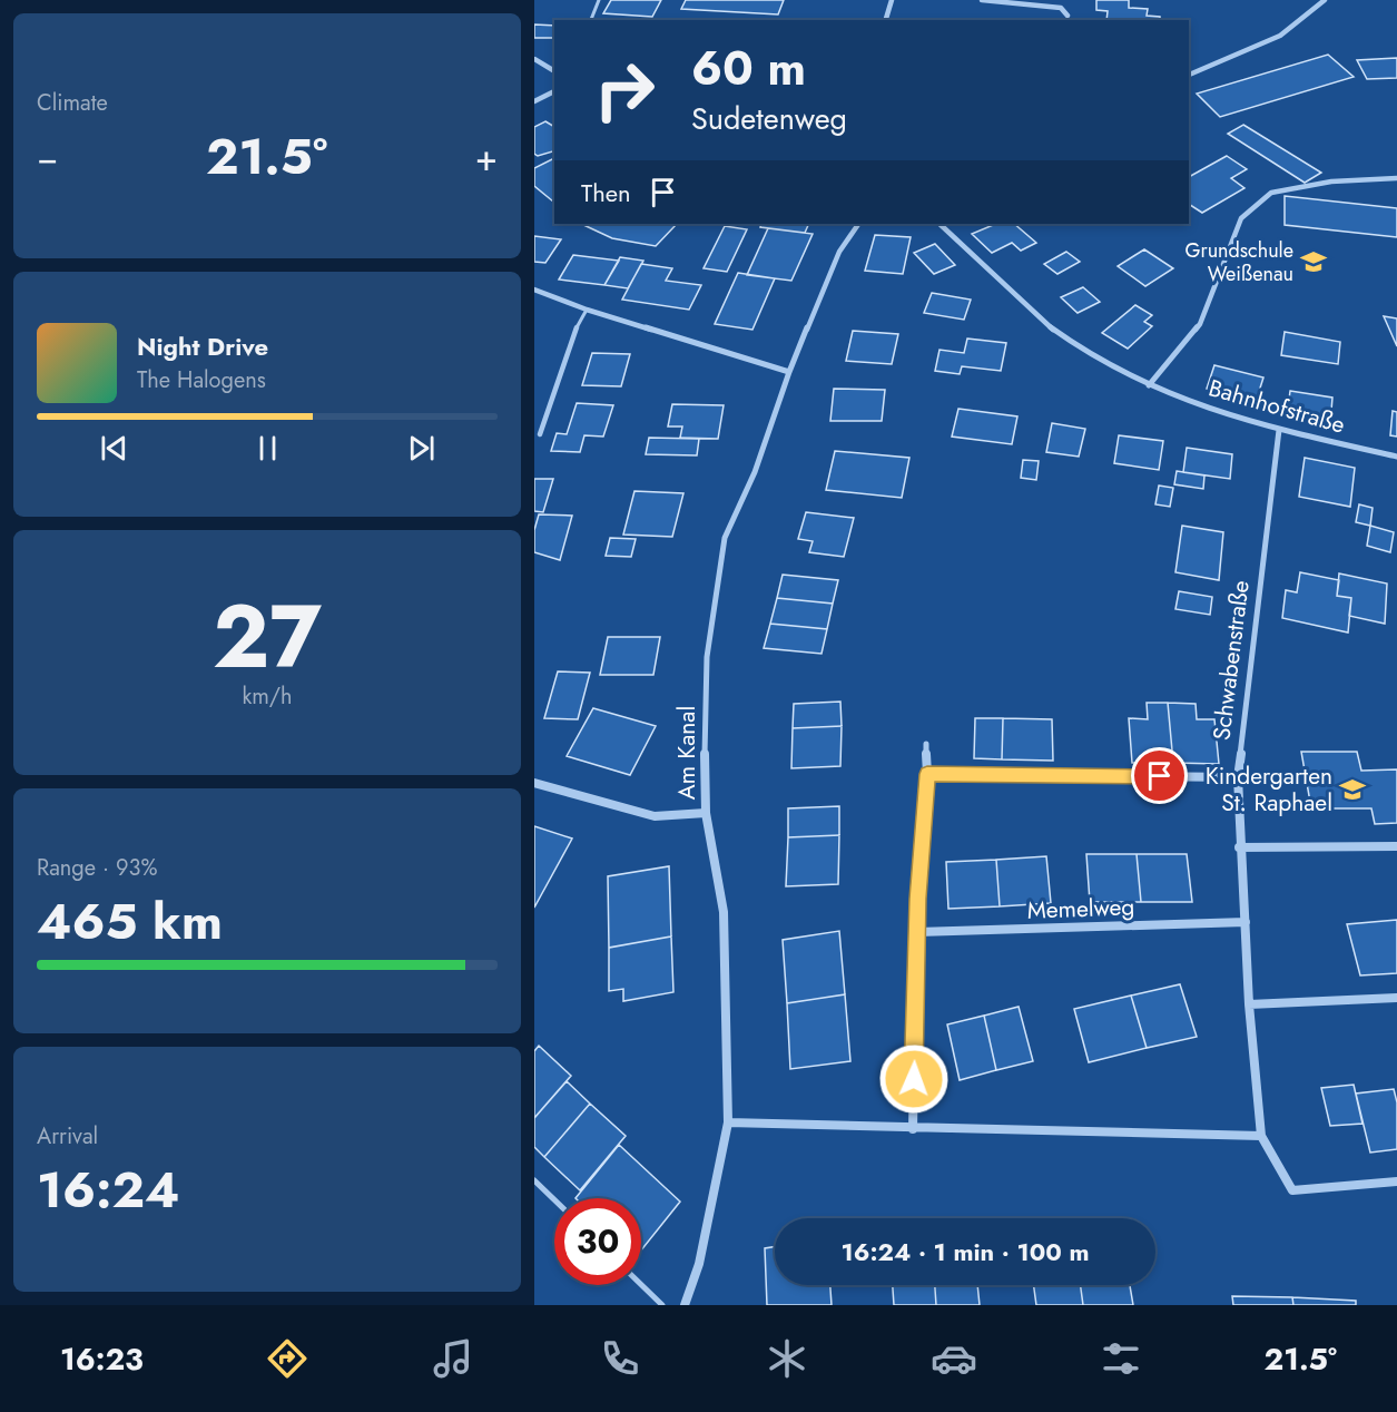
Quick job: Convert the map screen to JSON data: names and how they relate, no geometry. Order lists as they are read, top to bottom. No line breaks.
{"streets":{"street":["Bahnhofstraße","Schwabenstraße","Am Kanal","Memelweg"]},"crossings":[["Bahnhofstraße","Schwabenstraße"],["Schwabenstraße","Memelweg"]],"places":{"school or university":["Grundschule Weißenau","Kindergarten St. Raphael"]},"page":{"tile":["Climate",["27","km/h"],["Range · 93%","465 km"],["Arrival","16:24"]],"turn":["60 m","Sudetenweg"],"heat":["−","21.5°","+"],"then":"Then","song":["Night Drive","The Halogens"],"limit":"30","trip":"16:24 · 1 min · 100 m","tabs":["16:23","21.5°"]}}
